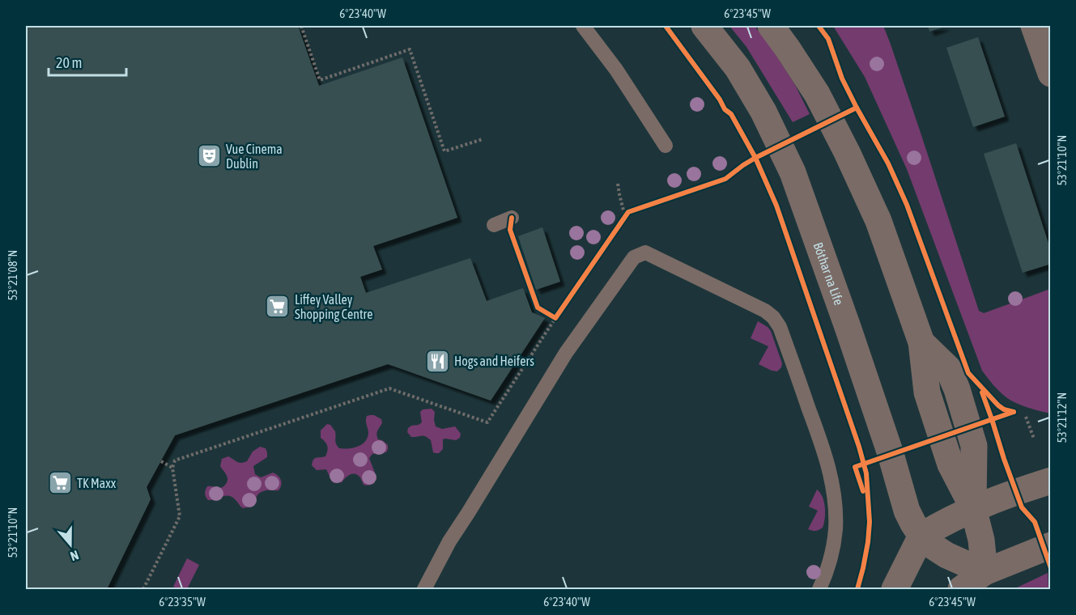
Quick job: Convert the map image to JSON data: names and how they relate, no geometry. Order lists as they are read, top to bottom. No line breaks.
{"streets":{"street":["Bóthar na Life"]},"places":{"theatre":["Vue Cinema Dublin"],"supermarket":["Liffey Valley Shopping Centre","TK Maxx"],"restaurant":["Hogs and Heifers"]},"scale_bar":"20 m","north":"bottom","coordinates":["6°23'40\"W","6°23'45\"W","53°21'10\"N","53°21'08\"N","53°21'12\"N","6°23'35\"W"]}
